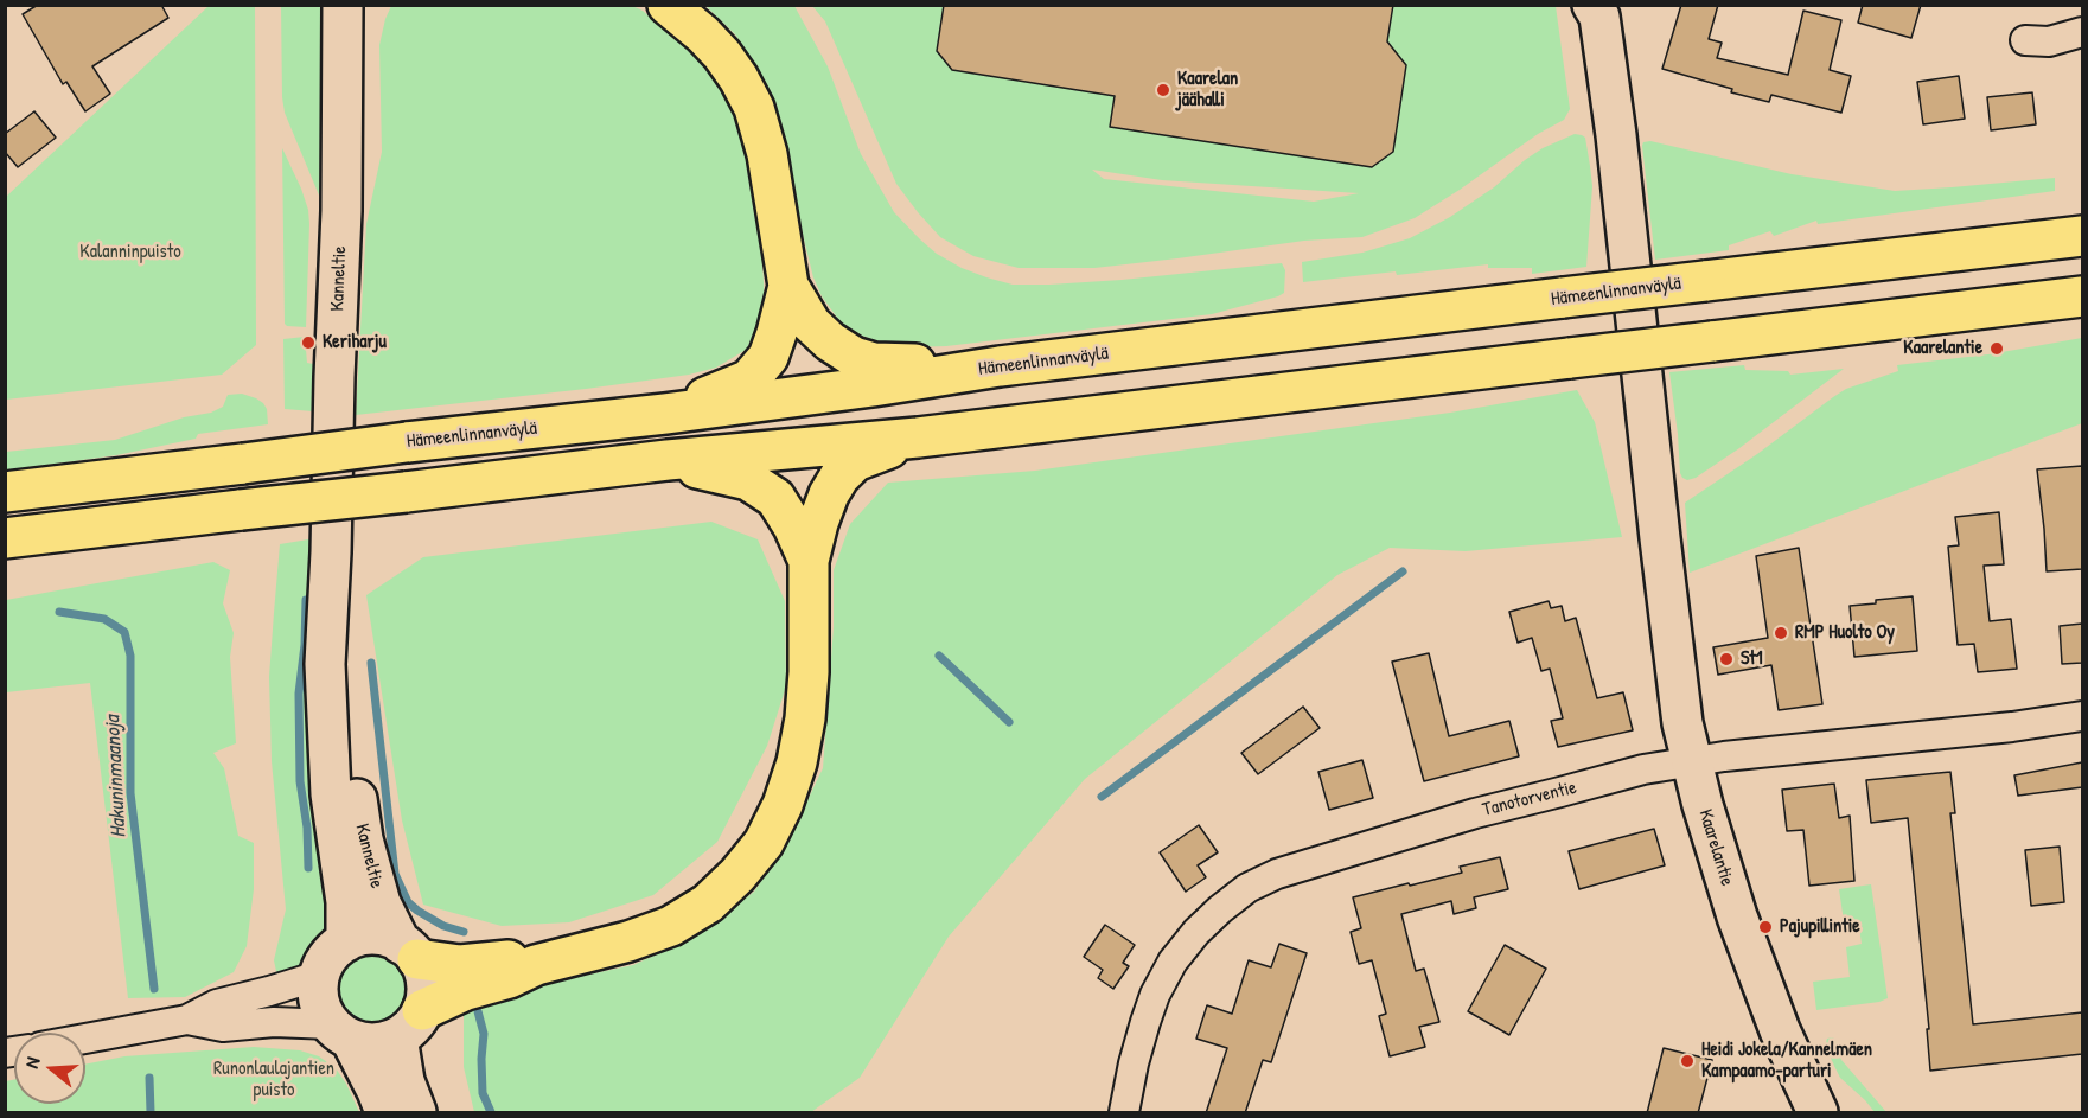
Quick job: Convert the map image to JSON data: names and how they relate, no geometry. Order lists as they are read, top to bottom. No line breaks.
{"streets":{"highway":["Hämeenlinnanväylä"],"main road":["Kanneltie","Kaarelantie"],"street":["Tanotorventie"]},"crossings":[["Tanotorventie","Kaarelantie"]],"water":["Hakuninmaanoja"],"parks":["Kalanninpuisto","Runonlaulajantien puisto"],"places":["Kaarelan jäähalli","Keriharju","Kaarelantie","RMP Huolto Oy","St1","Pajupillintie","Heidi Jokela/Kannelmäen Kampaamo-parturi"],"north":"left"}
